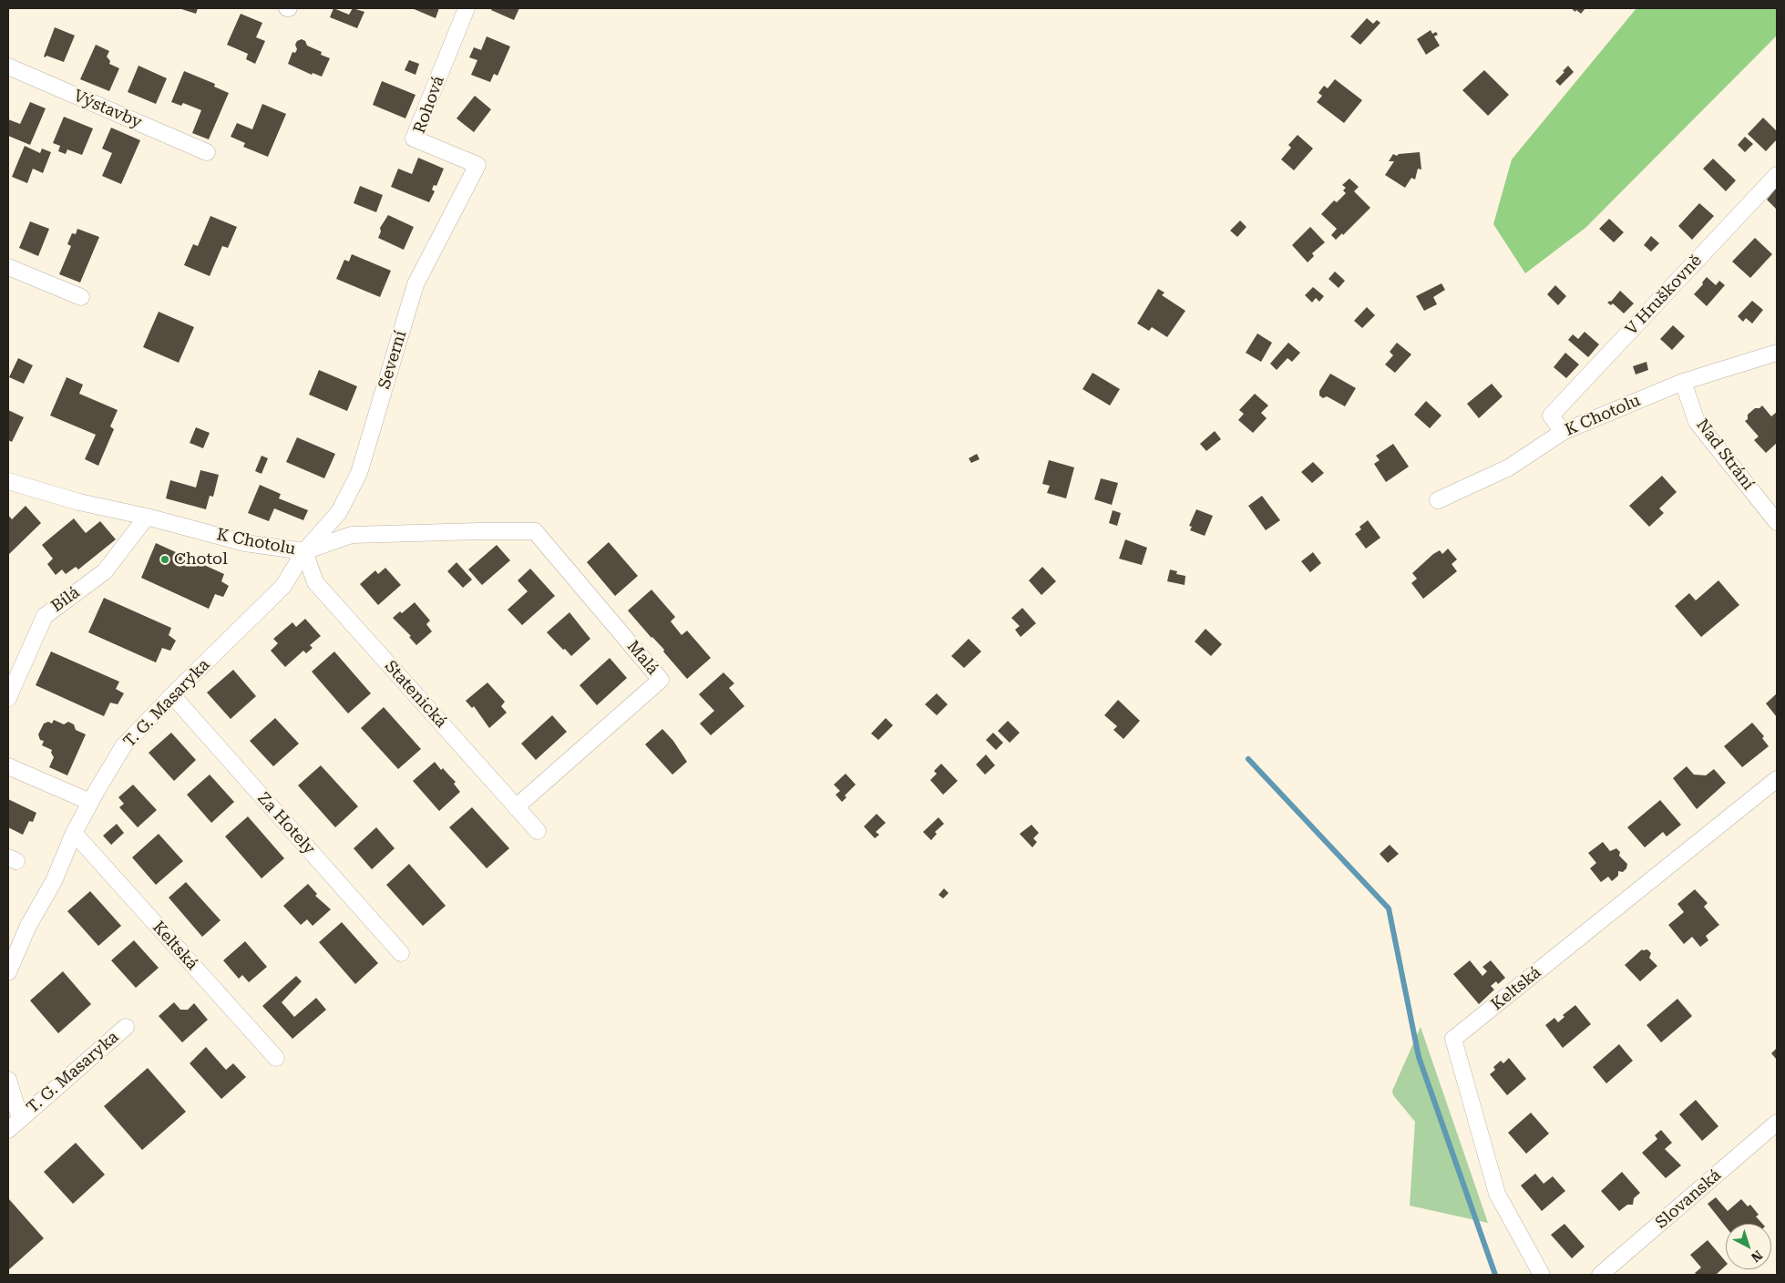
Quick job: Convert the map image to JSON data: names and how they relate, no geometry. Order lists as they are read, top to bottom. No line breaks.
{"streets":{"street":["Rohová","Výstavby","V Hruškovně","Severní","K Chotolu","Nad Strání","Bílá","Malá","Statenická","T. G. Masaryka","Za Hotely","Keltská","Slovanská"]},"crossings":[["Rohová","Severní"],["V Hruškovně","K Chotolu"],["Severní","K Chotolu"],["Severní","Statenická"],["Severní","T. G. Masaryka"],["K Chotolu","Nad Strání"],["K Chotolu","Bílá"],["K Chotolu","Malá"],["K Chotolu","Statenická"],["K Chotolu","T. G. Masaryka"],["Malá","Statenická"],["Statenická","T. G. Masaryka"],["T. G. Masaryka","Za Hotely"],["T. G. Masaryka","Keltská"]],"places":["Chotol"],"north":"bottom right"}
